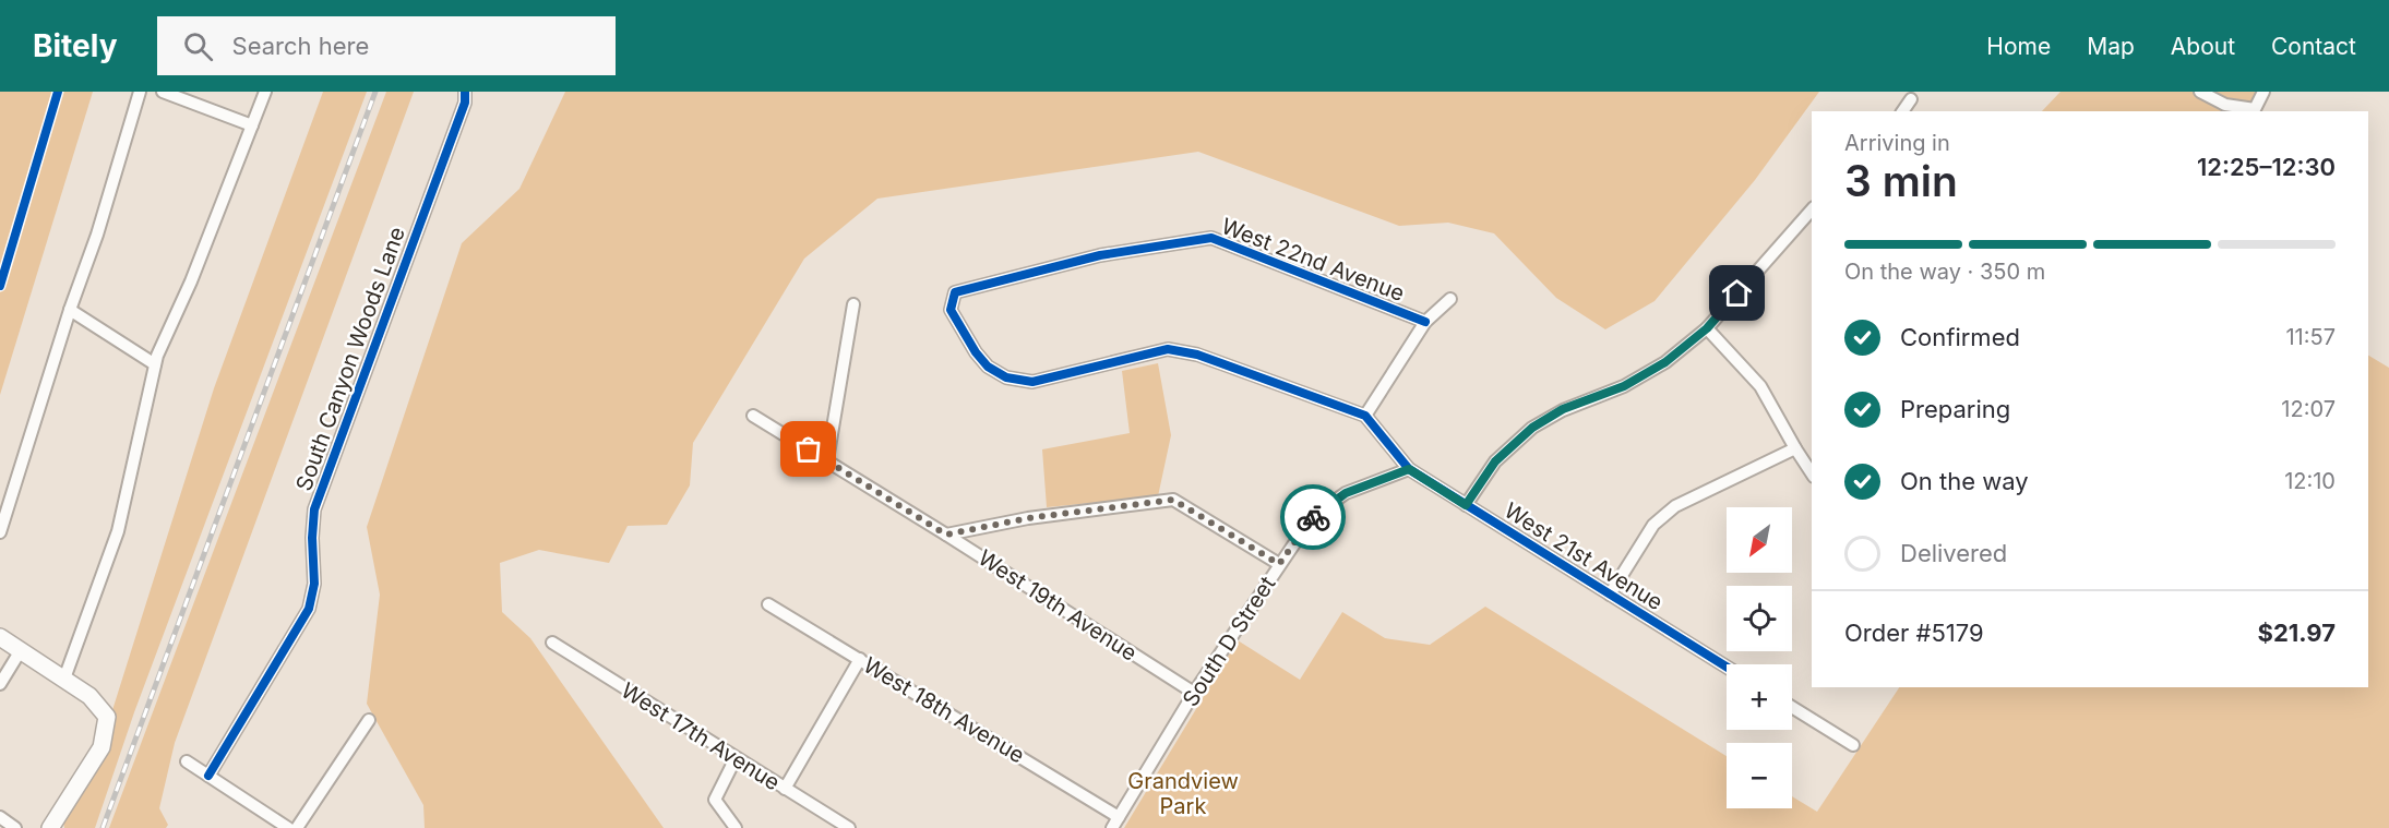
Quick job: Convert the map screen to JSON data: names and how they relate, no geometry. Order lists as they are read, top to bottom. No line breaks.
{"streets":{"street":["West 22nd Avenue","South Canyon Woods Lane","West 21st Avenue","West 19th Avenue","South D Street","West 18th Avenue","West 17th Avenue"]},"crossings":[["West 22nd Avenue","West 21st Avenue"],["West 21st Avenue","South D Street"],["West 19th Avenue","South D Street"],["South D Street","West 18th Avenue"]],"parks":["Grandview Park"],"north":"bottom left","page":{"header":"Bitely","search":"Search here","nav":["Home","Map","About","Contact"],"heading":["3 min","Arriving in","12:25–12:30"],"panel":["Order #5179","$21.97"],"bar":"On the way · 350 m","list":[["Confirmed","11:57"],["Preparing","12:07"],["On the way","12:10"],"Delivered"],"map_buttons":["+","−"]}}
